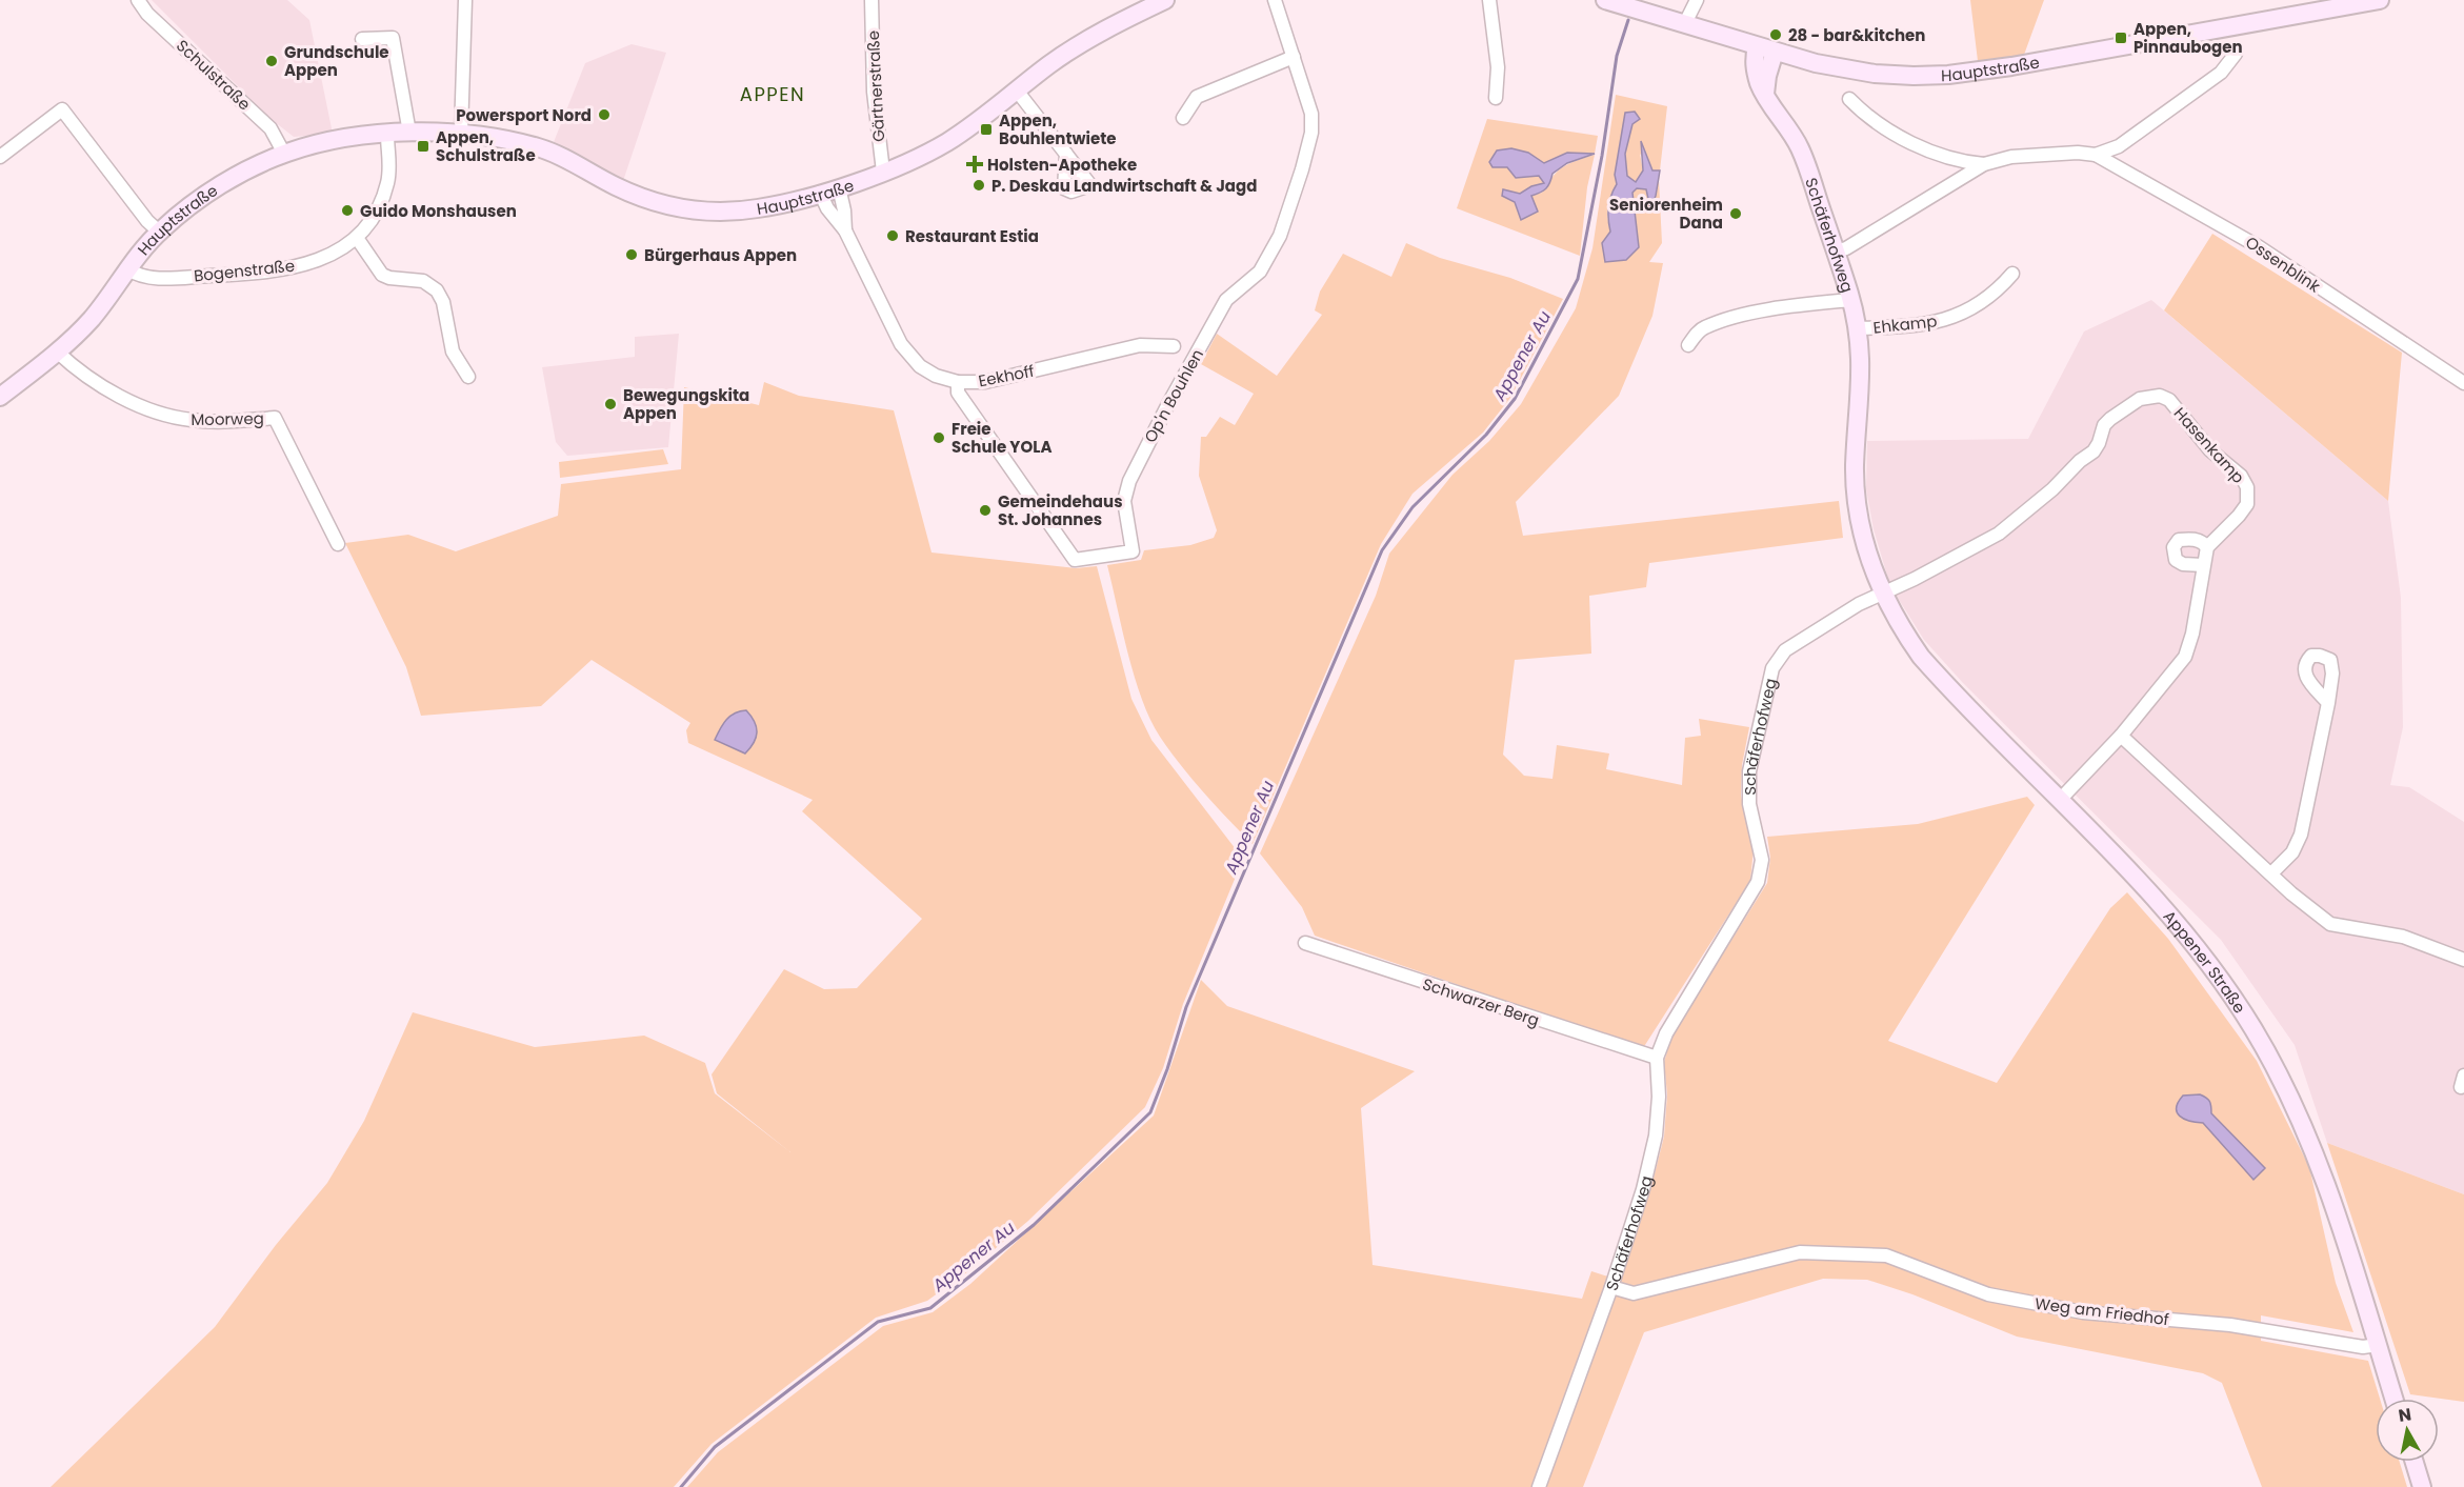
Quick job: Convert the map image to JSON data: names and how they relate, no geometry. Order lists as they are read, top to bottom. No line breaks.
{"streets":{"main road":["Hauptstraße","Schäferhofweg","Appener Straße"],"street":["Schulstraße","Gärtnerstraße","Ossenblink","Bogenstraße","Ehkamp","Eekhoff","Op'n Bouhlen","Moorweg","Hasenkamp","Schwarzer Berg","Weg am Friedhof"]},"crossings":[["Hauptstraße","Schulstraße"],["Hauptstraße","Gärtnerstraße"],["Hauptstraße","Schäferhofweg"],["Hauptstraße","Bogenstraße"],["Hauptstraße","Eekhoff"],["Hauptstraße","Moorweg"],["Schäferhofweg","Ossenblink"],["Schäferhofweg","Ehkamp"],["Schäferhofweg","Hasenkamp"],["Schäferhofweg","Appener Straße"],["Schäferhofweg","Schwarzer Berg"],["Schäferhofweg","Weg am Friedhof"],["Eekhoff","Op'n Bouhlen"],["Hasenkamp","Appener Straße"],["Appener Straße","Weg am Friedhof"]],"districts":["APPEN"],"water":["Appener Au"],"places":{"other":["28 - bar&kitchen","Grundschule Appen","Powersport Nord","P. Deskau Landwirtschaft & Jagd","Guido Monshausen","Seniorenheim Dana","Restaurant Estia","Bürgerhaus Appen","Bewegungskita Appen","Freie Schule YOLA","Gemeindehaus St. Johannes"],"transit":["Appen, Pinnaubogen","Appen, Bouhlentwiete","Appen, Schulstraße"],"health":["Holsten-Apotheke"]},"north":"top"}
